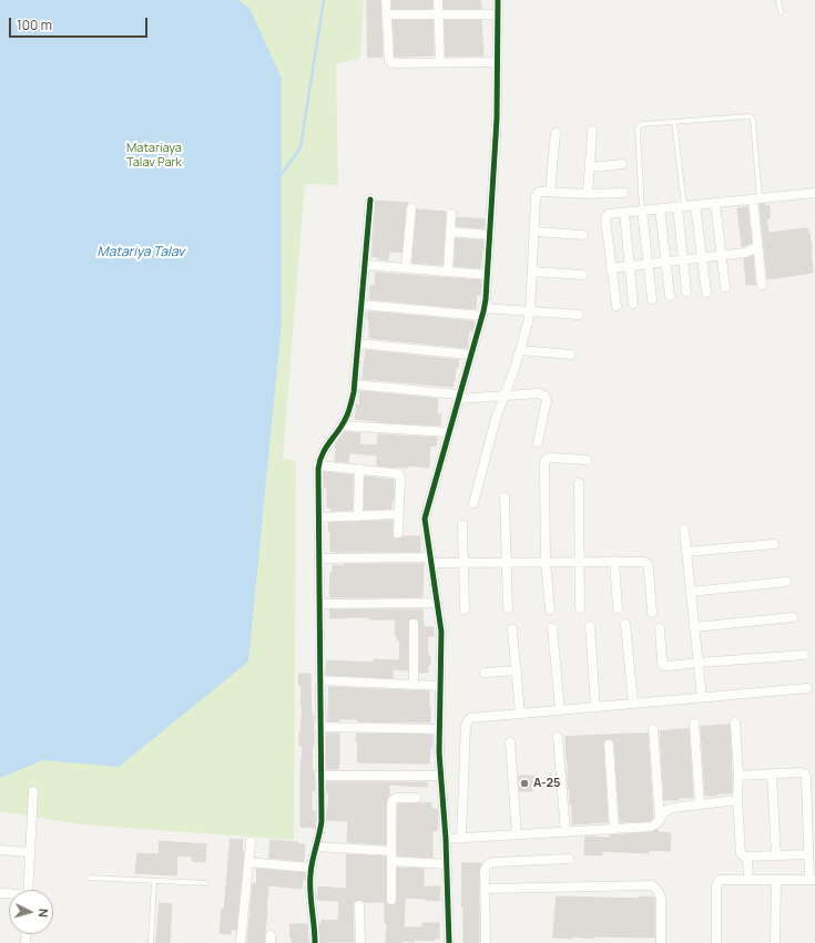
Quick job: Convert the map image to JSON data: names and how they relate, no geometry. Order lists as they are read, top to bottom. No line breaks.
{"water":["Matariya Talav"],"parks":["Matariaya Talav Park"],"places":["A-25"],"scale_bar":"100 m","north":"right"}
